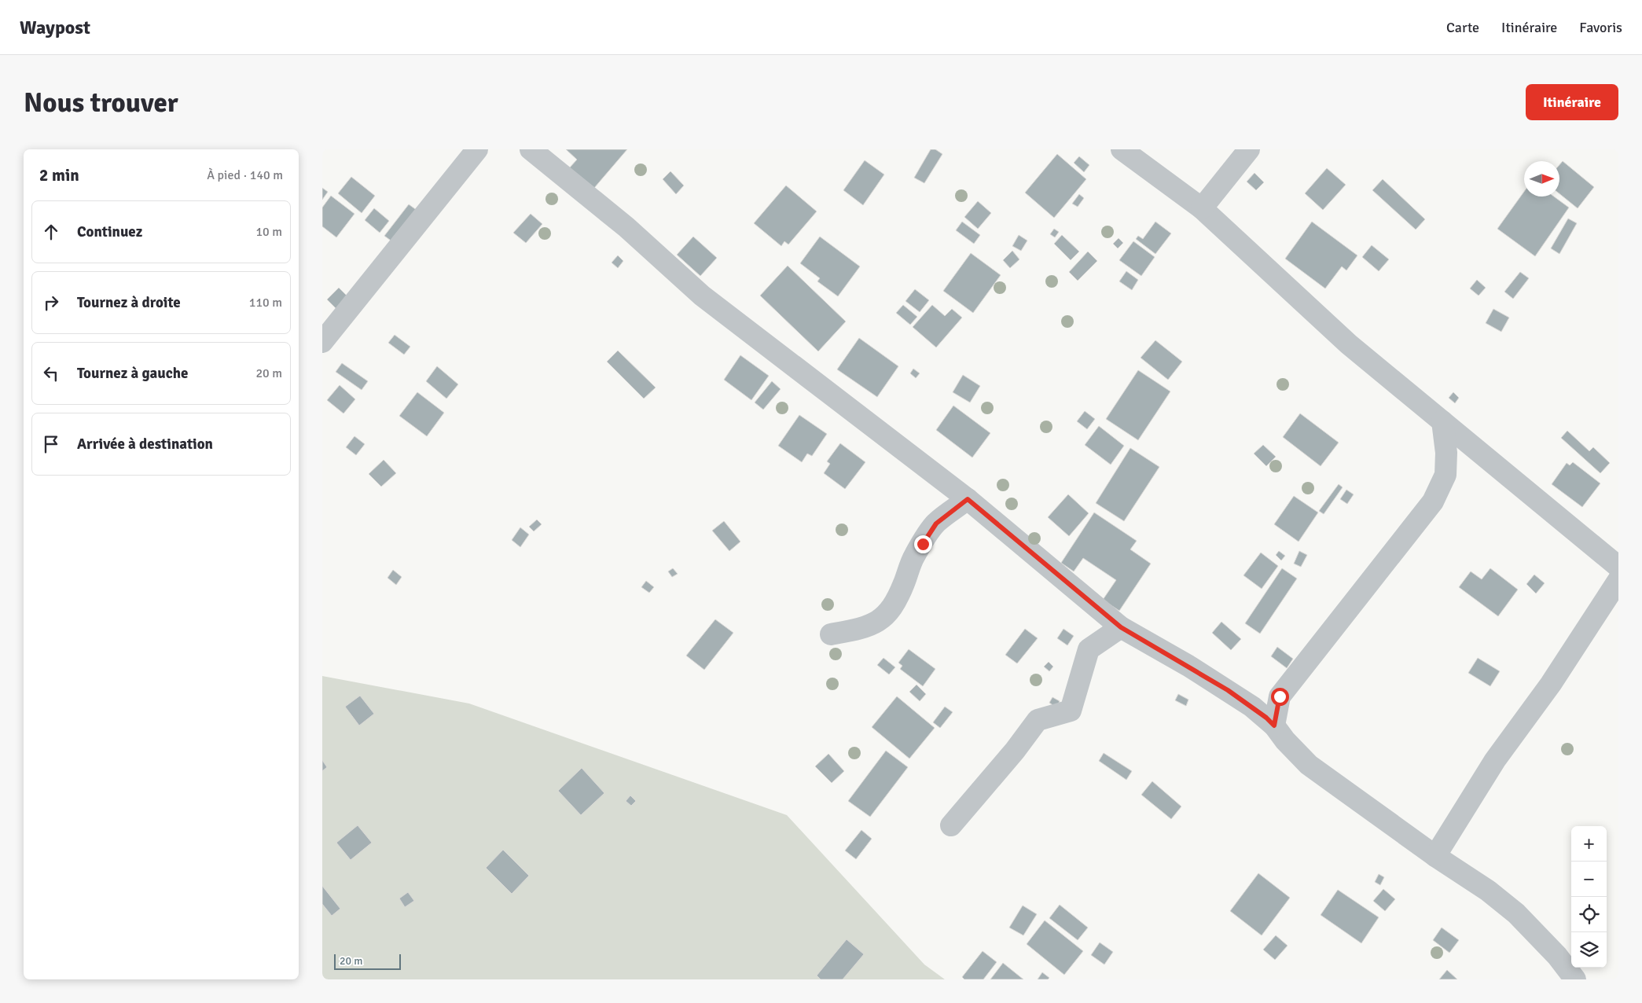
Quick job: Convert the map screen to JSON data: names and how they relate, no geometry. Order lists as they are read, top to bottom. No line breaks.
{"scale_bar":"20 m","north":"right","page":{"header":"Waypost","nav":["Carte","Itinéraire","Favoris"],"buttons":"Itinéraire","title":"Nous trouver","heading":["2 min","À pied · 140 m"],"list":[["Continuez","10 m"],["Tournez à droite","110 m"],["Tournez à gauche","20 m"],"Arrivée à destination"],"map_buttons":["+","−"],"scale":"20 m"}}
